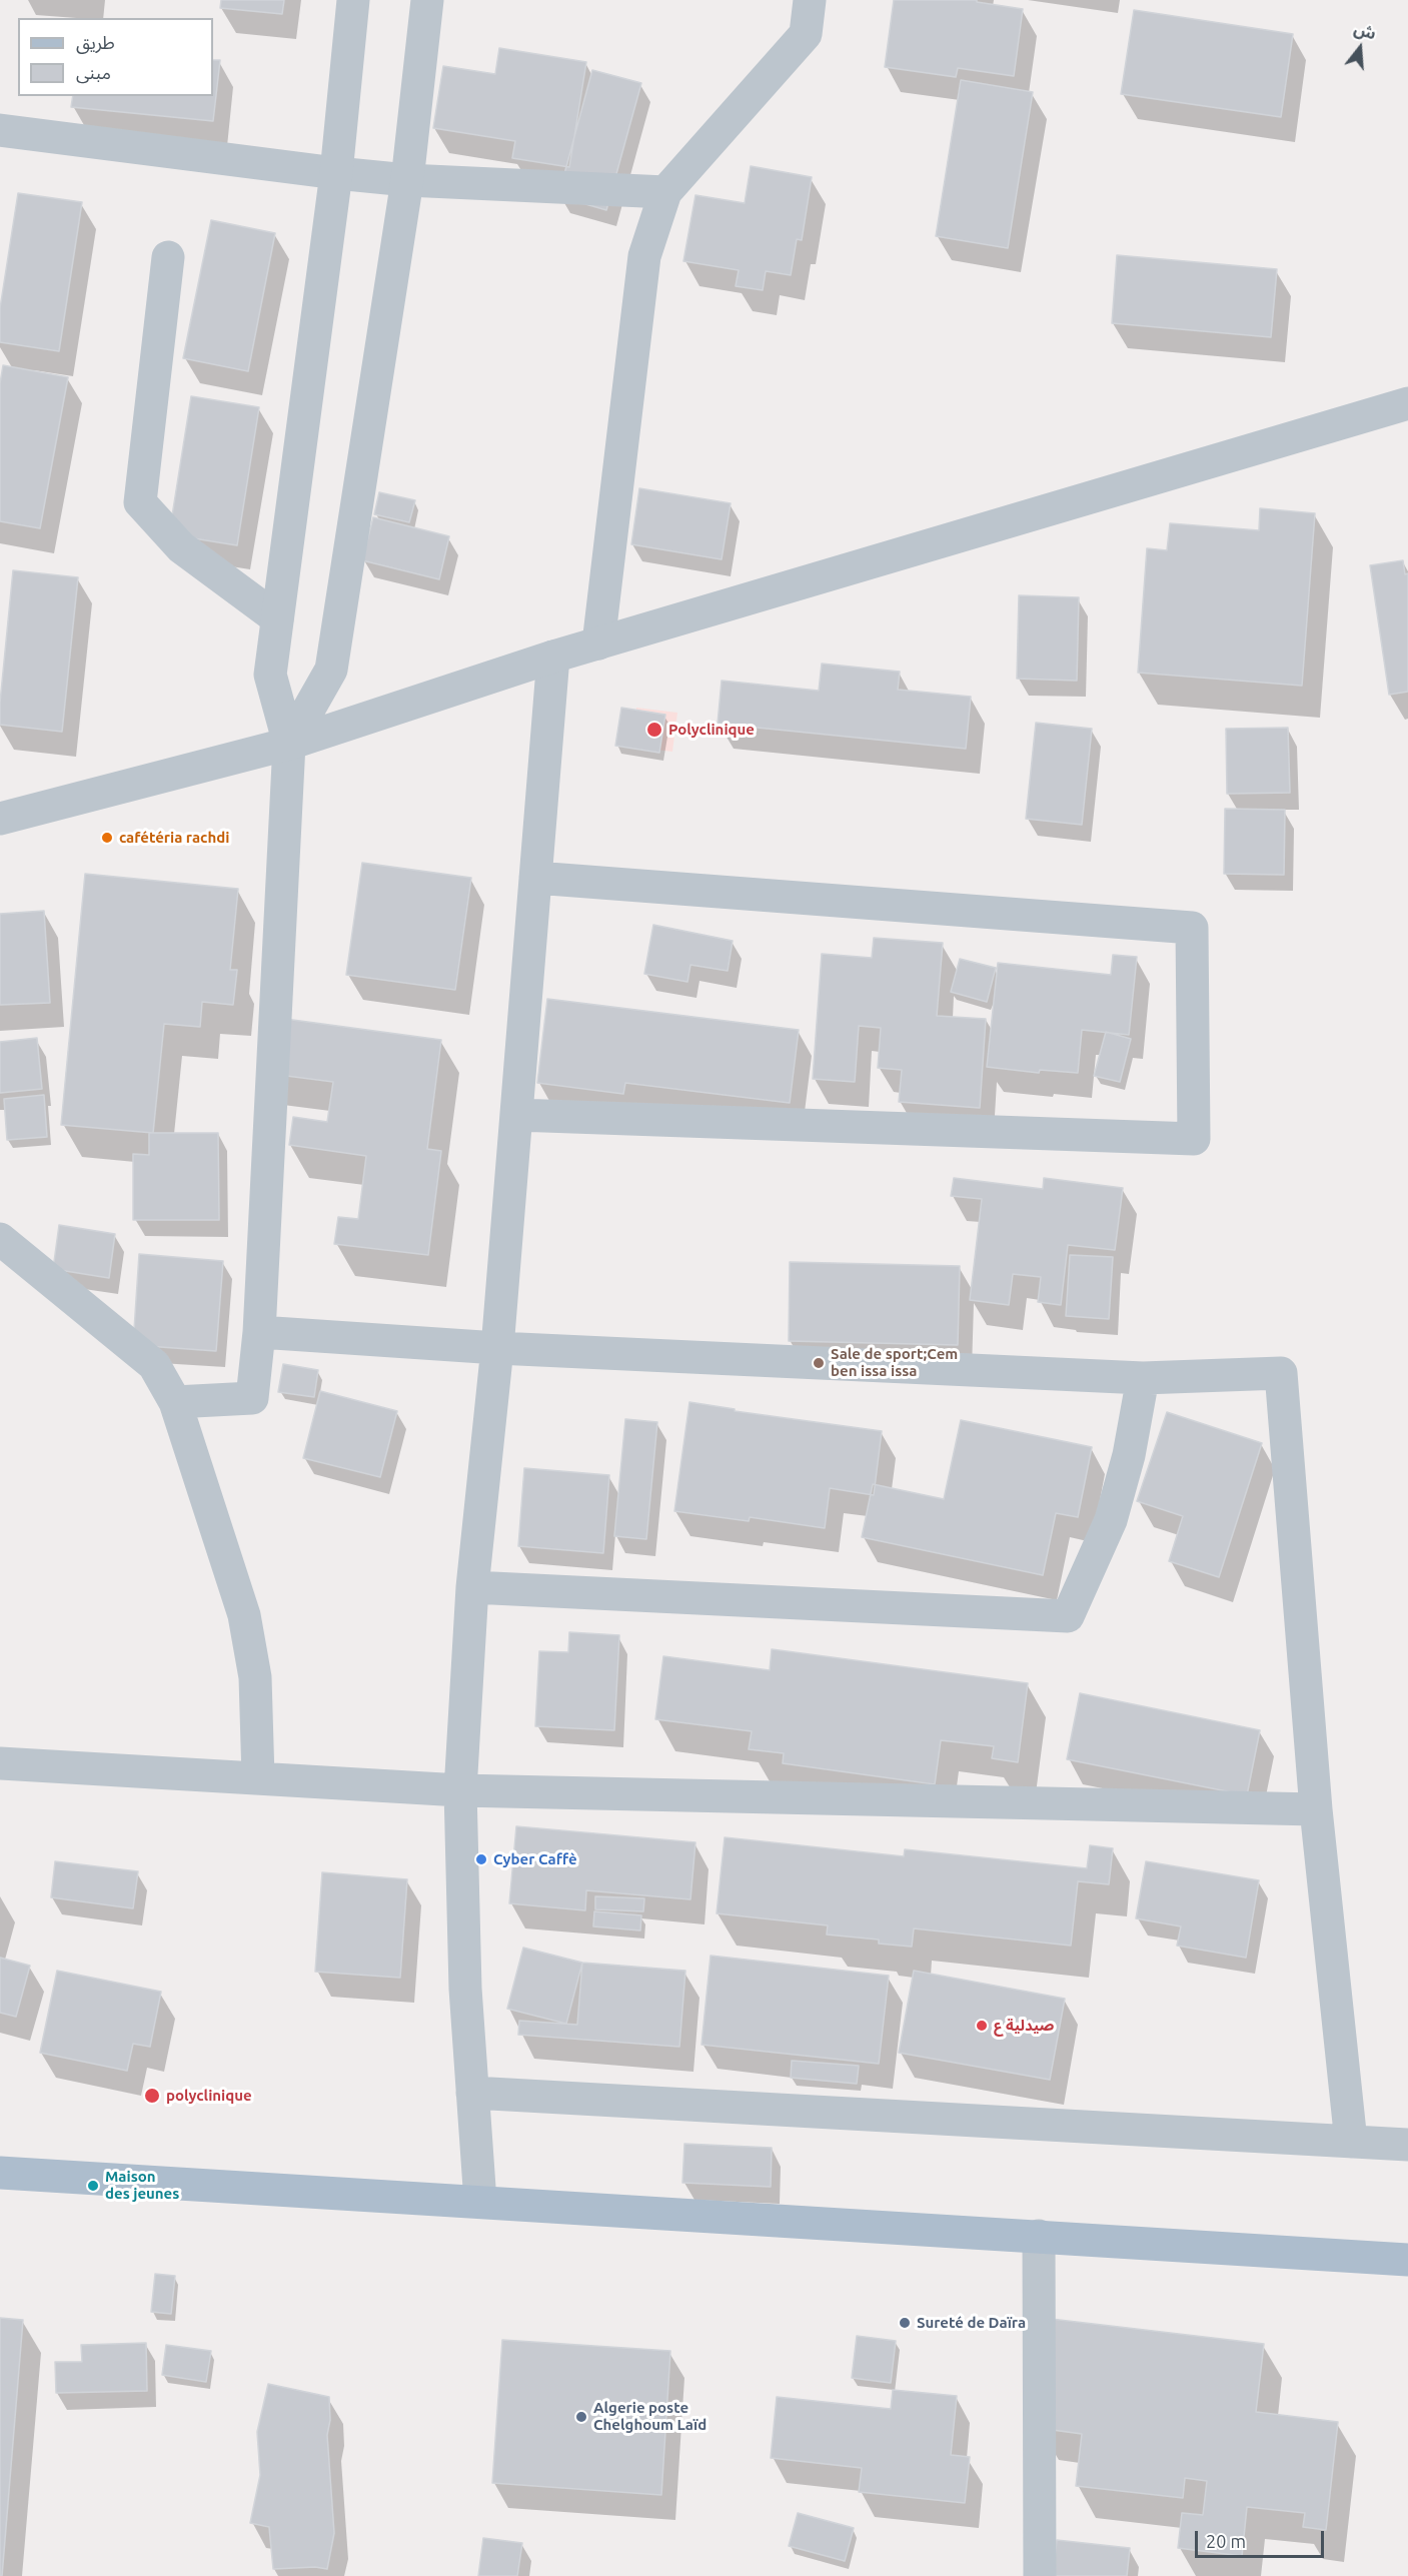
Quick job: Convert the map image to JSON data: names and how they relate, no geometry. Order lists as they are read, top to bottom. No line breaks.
{"places":["Polyclinique","cafétéria rachdi","Sale de sport;Cem ben issa issa","Cyber Caffè","صيدلية ع","polyclinique","Maison des jeunes","Sureté de Daïra","Algerie poste Chelghoum Laïd"],"legend":["طريق","مبنى"],"scale_bar":"20 m","north":"top"}
